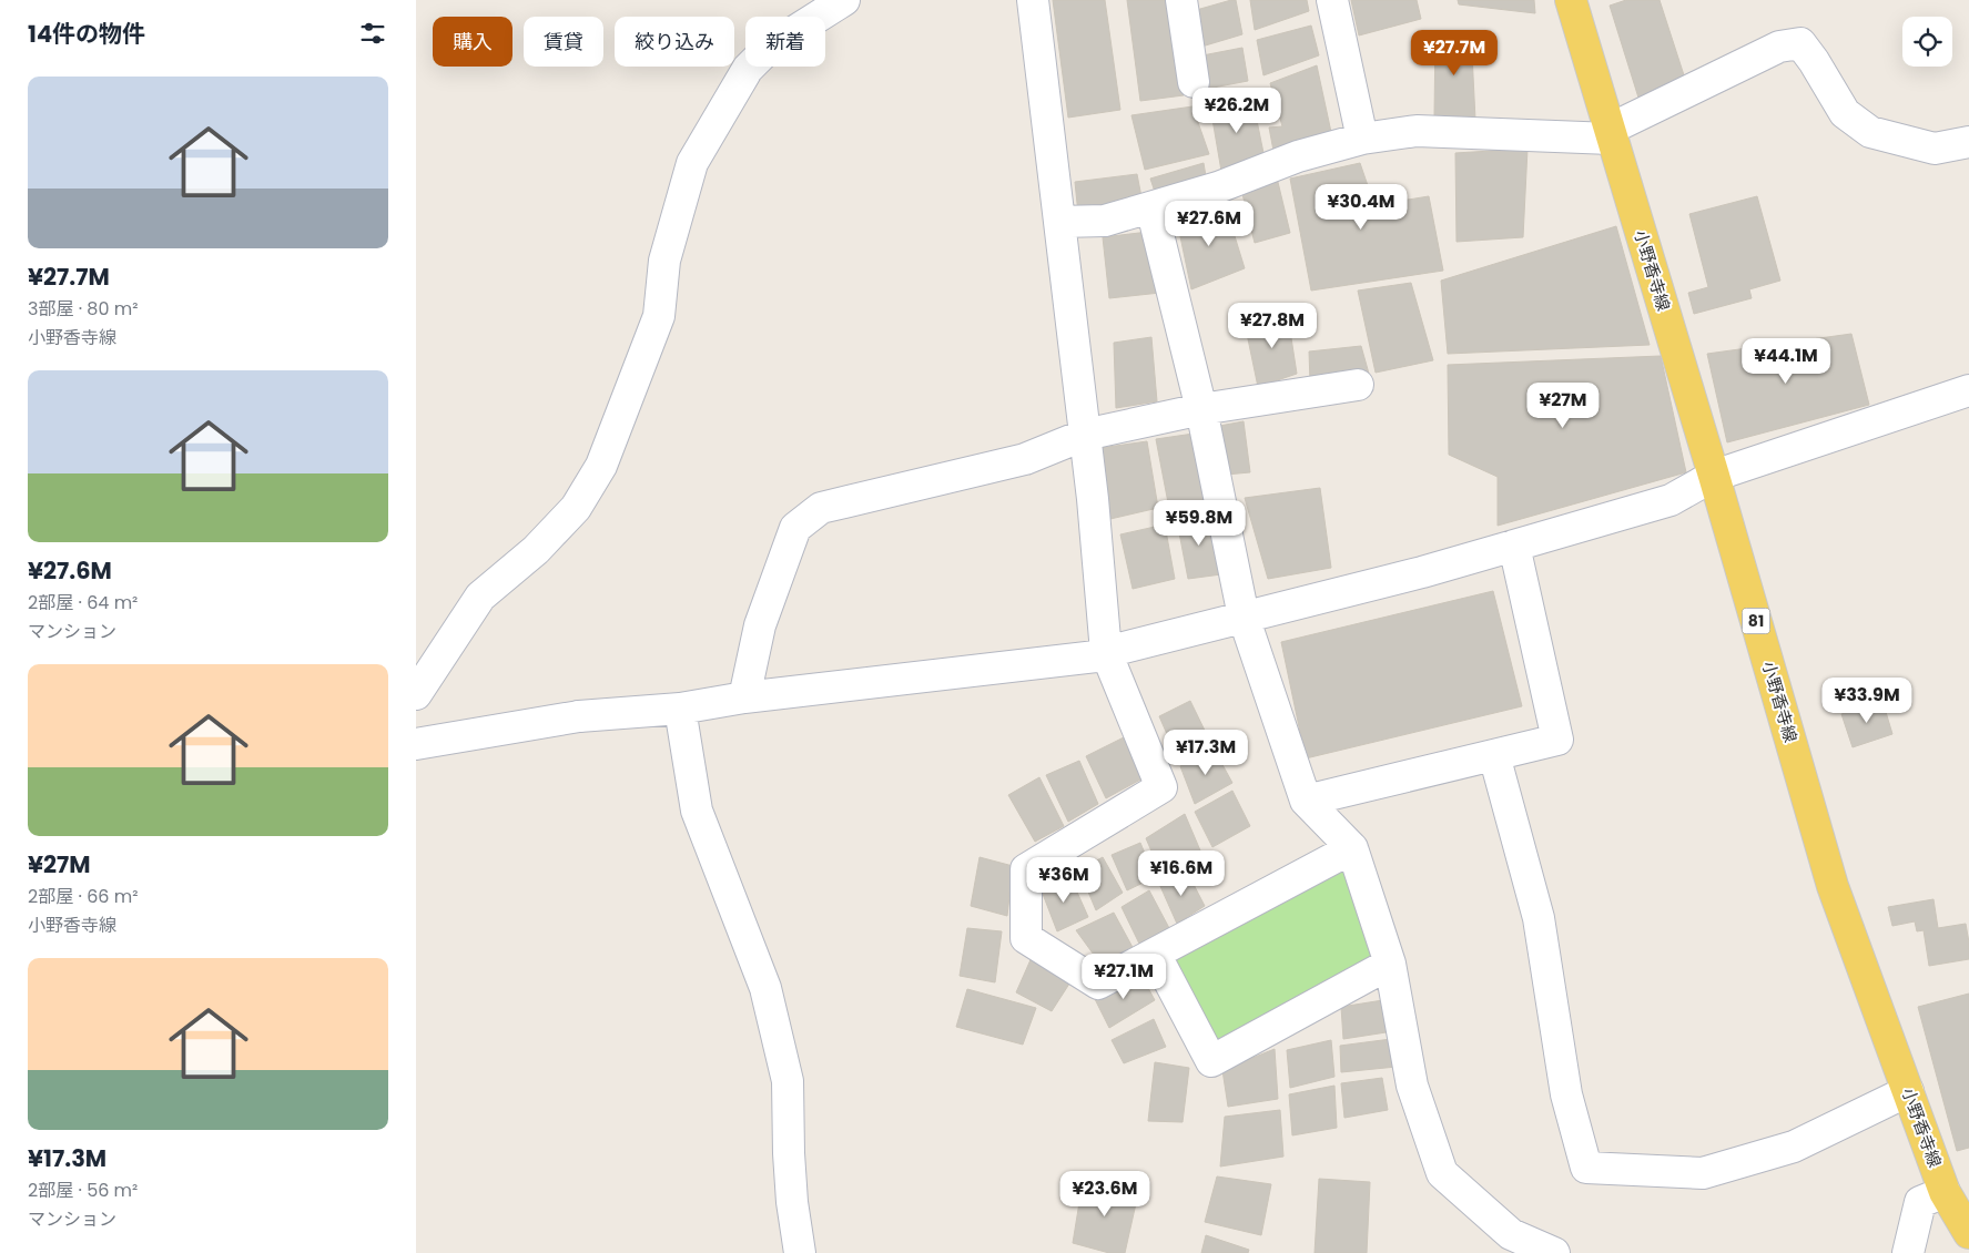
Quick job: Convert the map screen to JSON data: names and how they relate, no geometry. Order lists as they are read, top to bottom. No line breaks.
{"streets":{"main road":["小野香寺線","81"]},"page":{"heading":"14件の物件","chip":["購入","賃貸","絞り込み","新着"],"price":["¥27.7M","¥26.2M","¥30.4M","¥27.6M","¥27.8M","¥44.1M","¥27M","¥59.8M","¥33.9M","¥17.3M","¥16.6M","¥36M","¥27.1M","¥23.6M"],"list":[{"name":"¥27.7M","note":"3部屋 · 80 m² · 小野香寺線"},{"name":"¥27.6M","note":"2部屋 · 64 m² · マンション"},{"name":"¥27M","note":"2部屋 · 66 m² · 小野香寺線"},{"name":"¥17.3M","note":"2部屋 · 56 m² · マンション"}]}}
